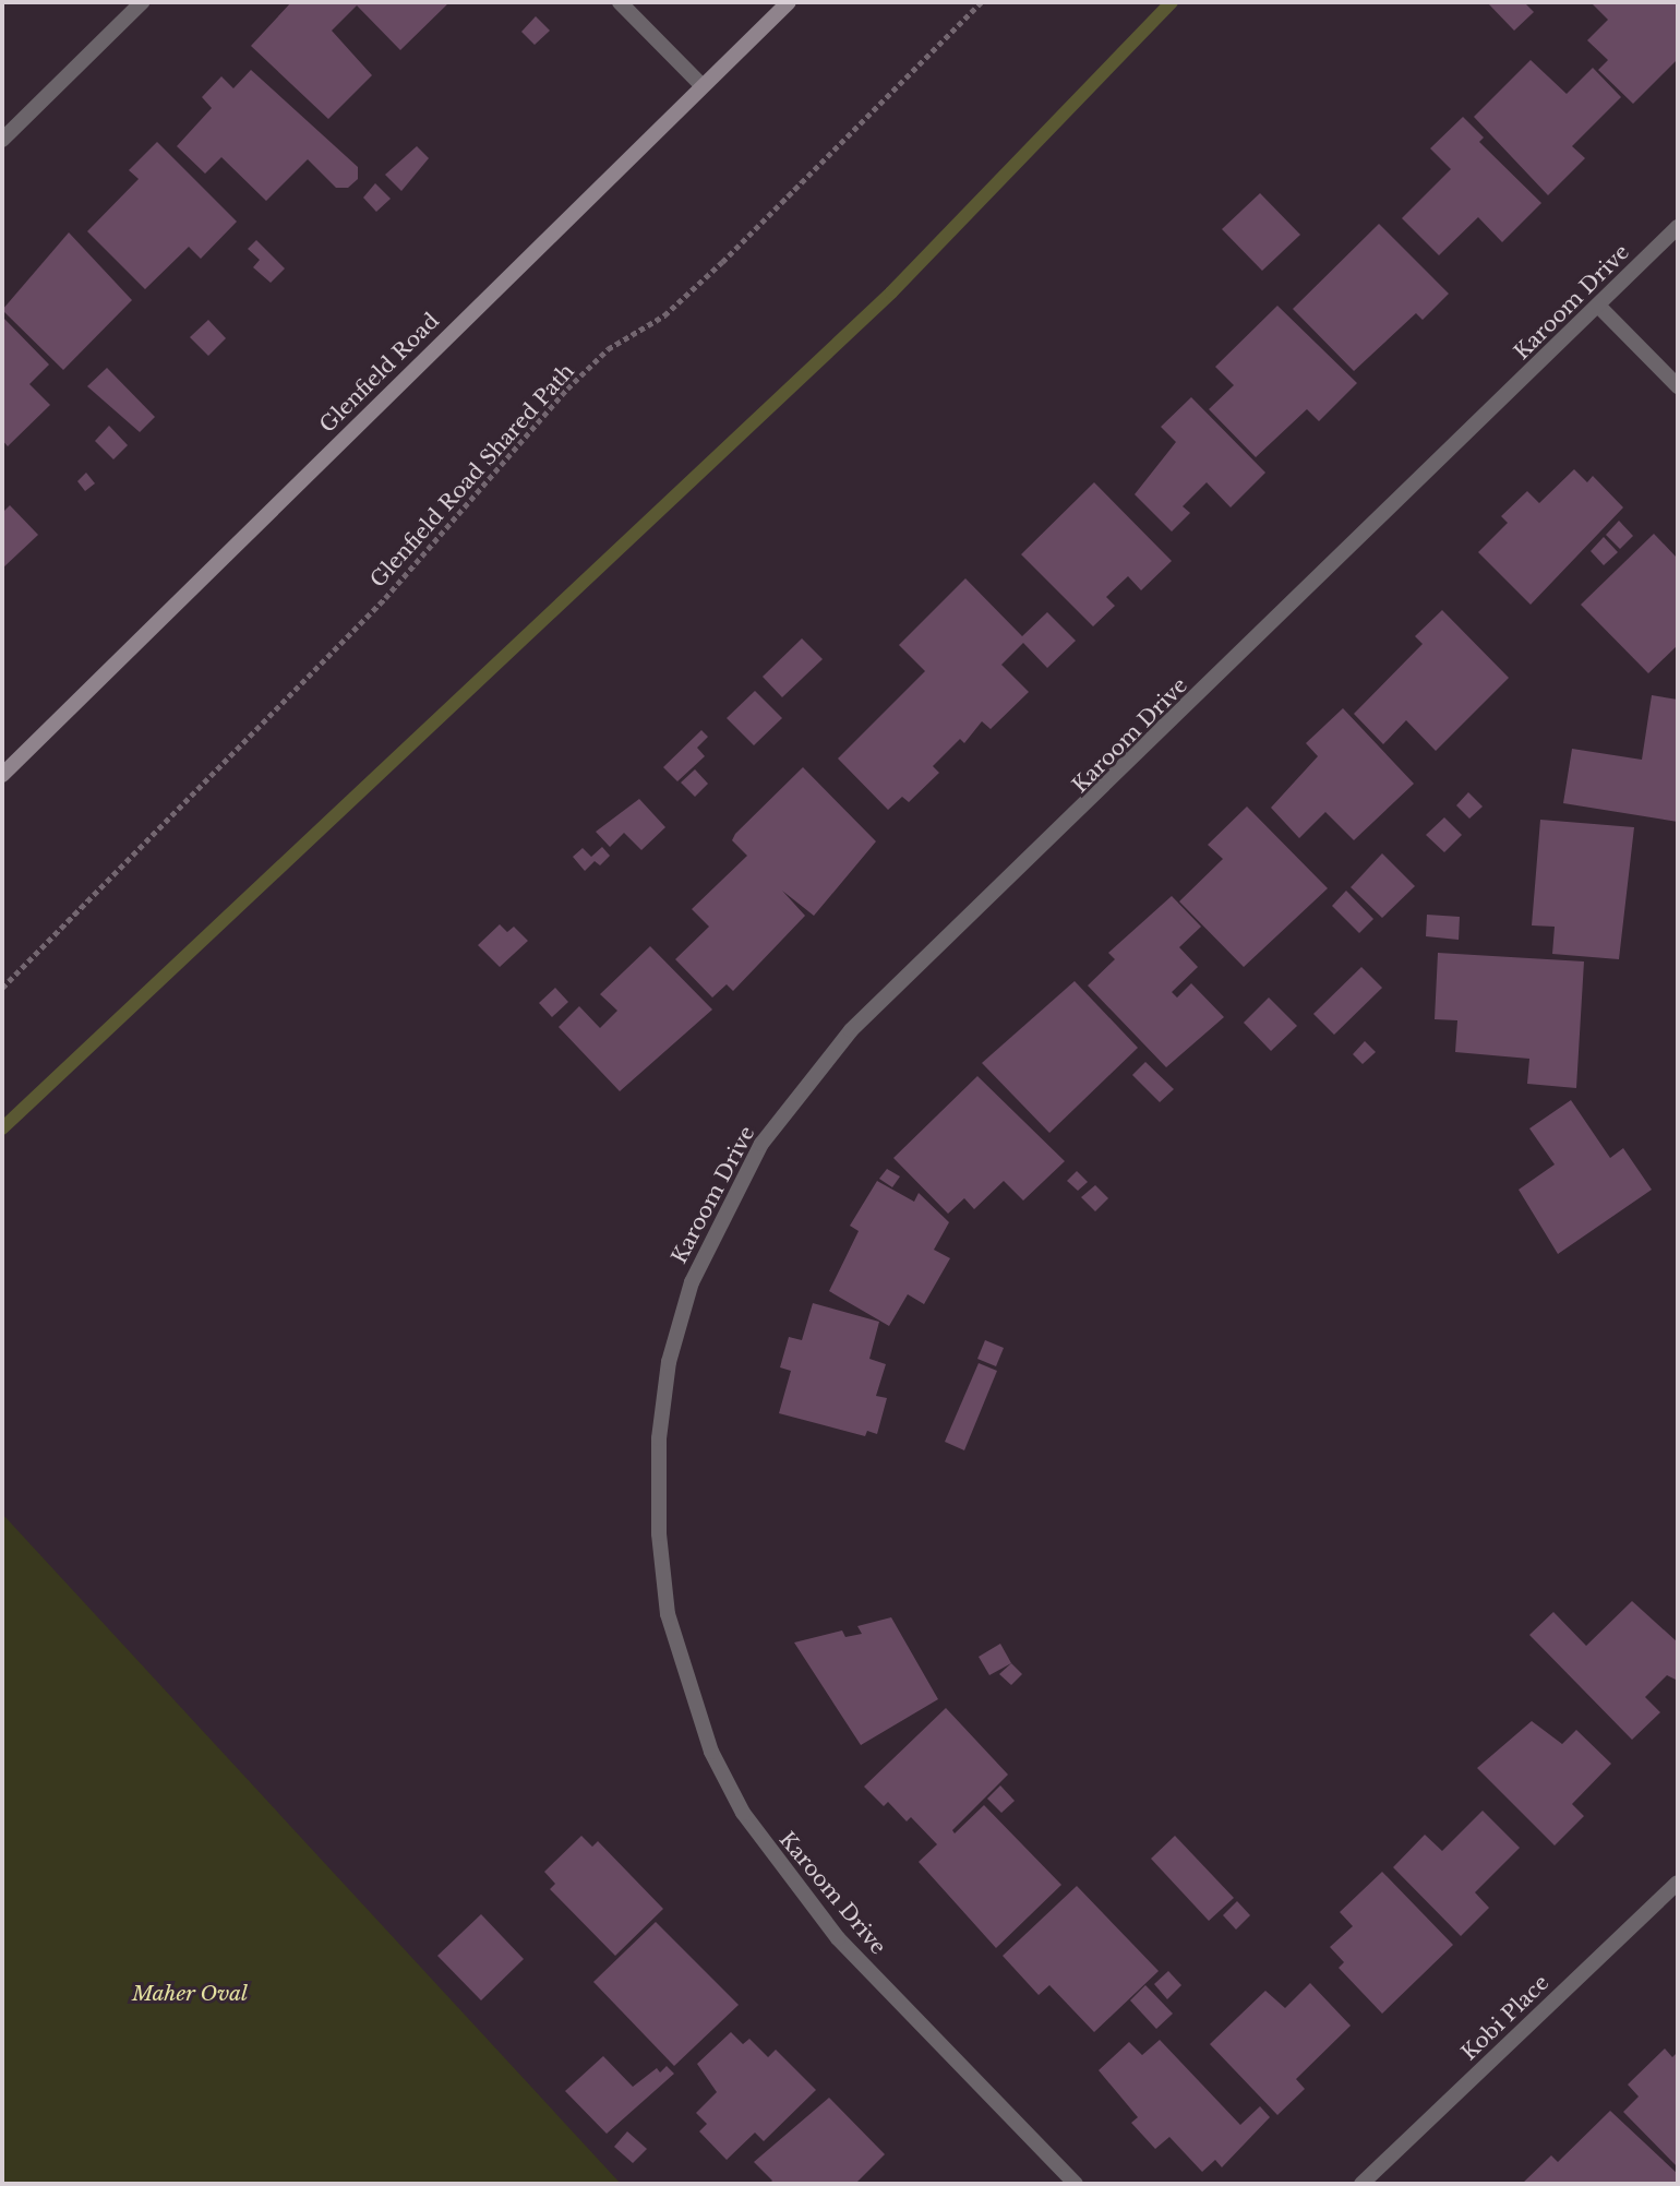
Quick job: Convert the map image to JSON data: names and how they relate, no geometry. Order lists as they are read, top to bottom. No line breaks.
{"streets":{"main road":["Glenfield Road"],"street":["Karoom Drive","Kobi Place"],"path":["Glenfield Road Shared Path"]},"parks":["Maher Oval"]}
